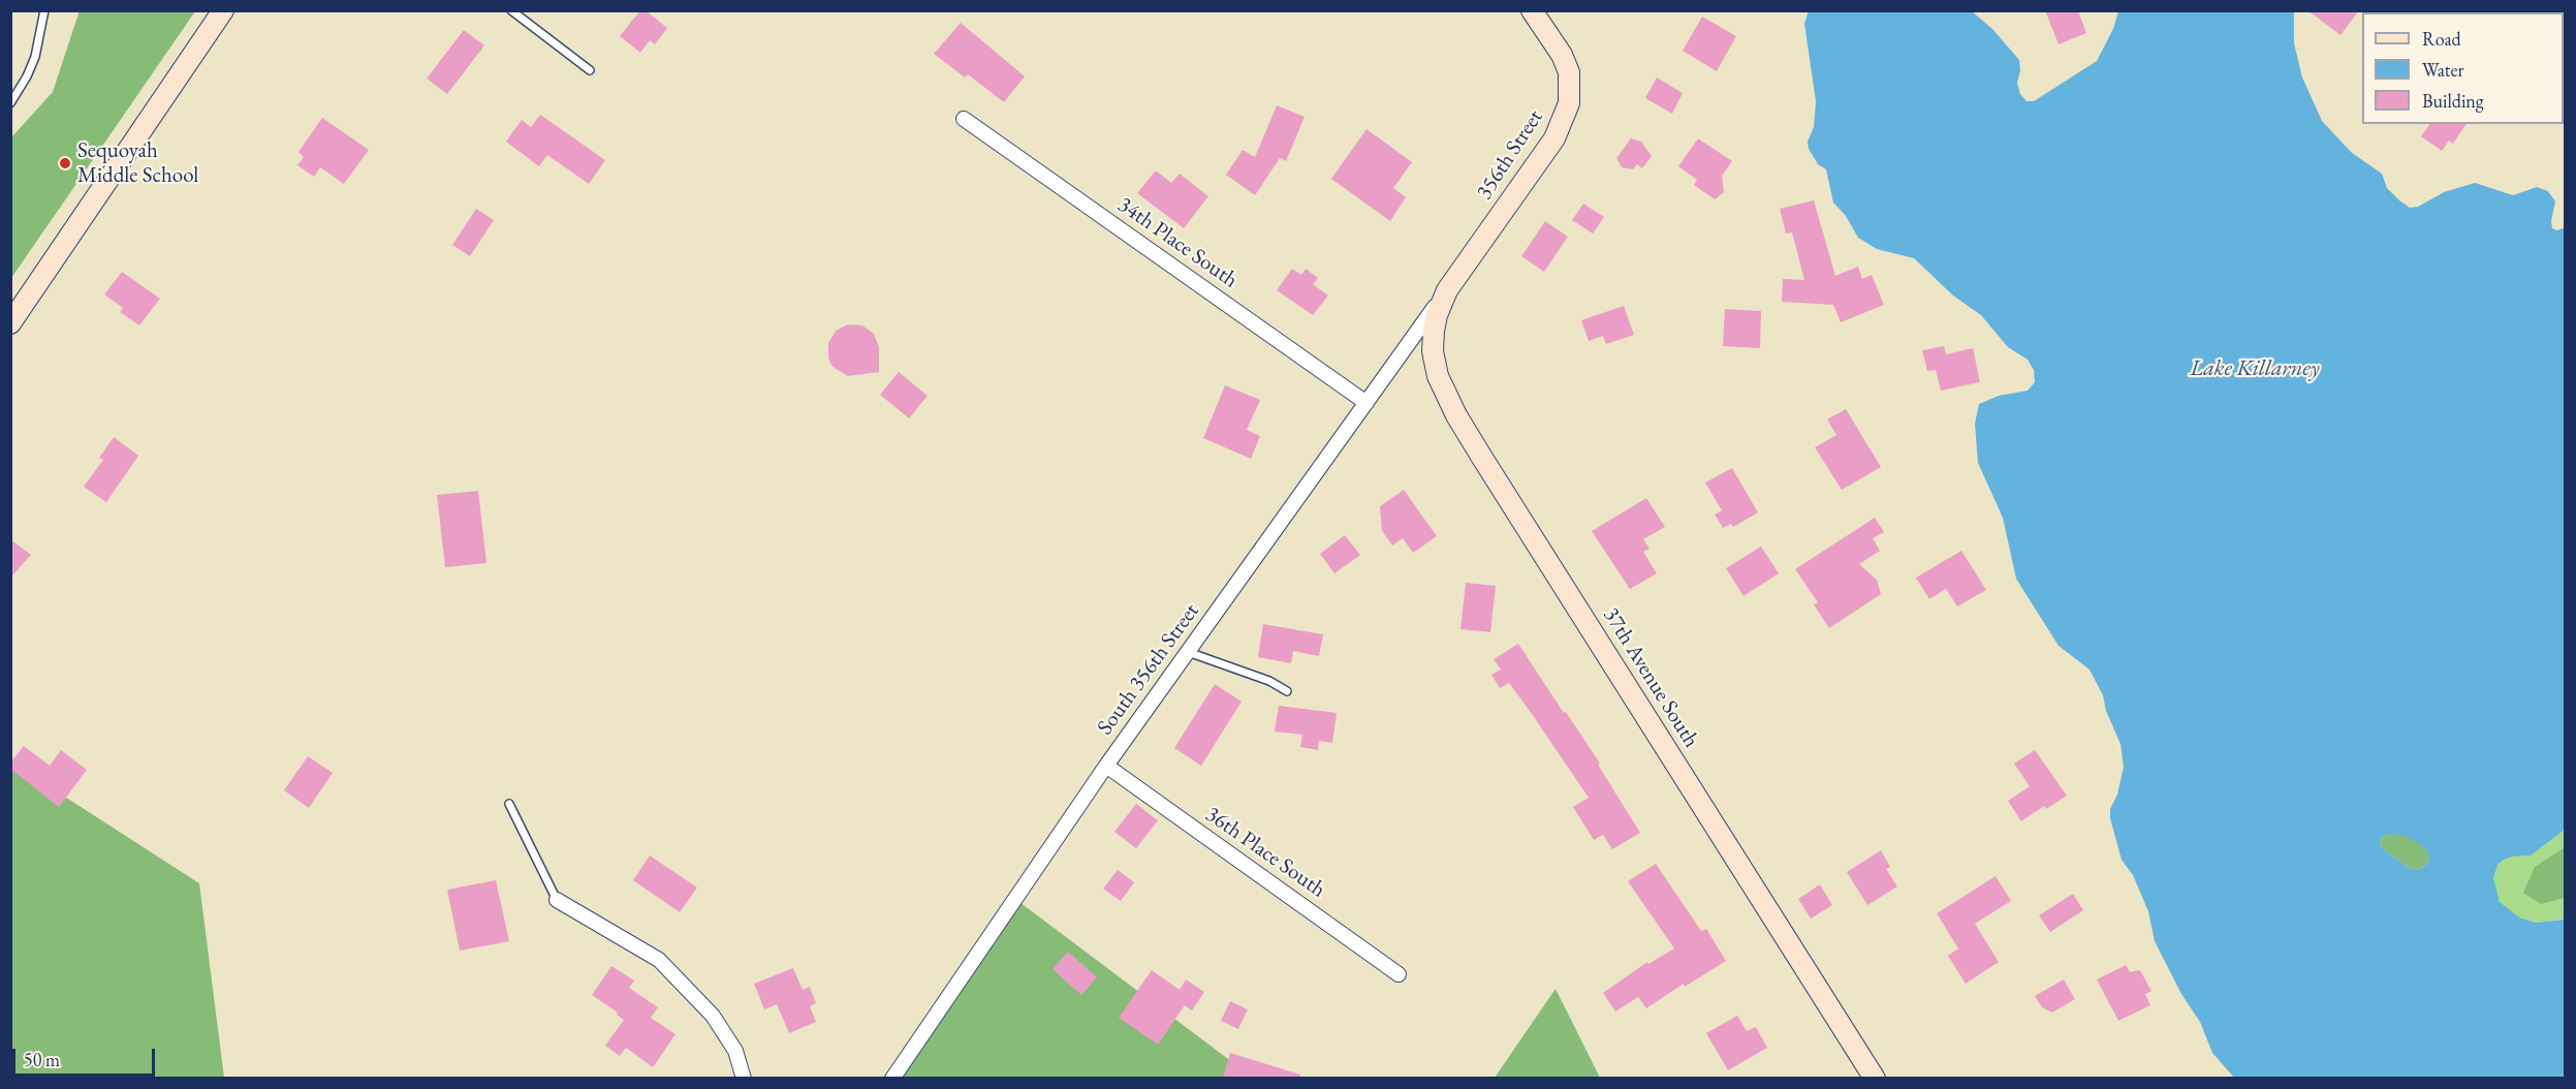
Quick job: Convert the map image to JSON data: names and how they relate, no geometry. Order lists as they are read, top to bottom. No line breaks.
{"streets":{"street":["356th Street","34th Place South","South 356th Street","37th Avenue South","36th Place South"]},"crossings":[["356th Street","South 356th Street"],["356th Street","37th Avenue South"],["34th Place South","South 356th Street"],["South 356th Street","37th Avenue South"],["South 356th Street","36th Place South"]],"water":["Lake Killarney"],"places":["Sequoyah Middle School"],"legend":["Road","Water","Building"],"scale_bar":"50 m"}
